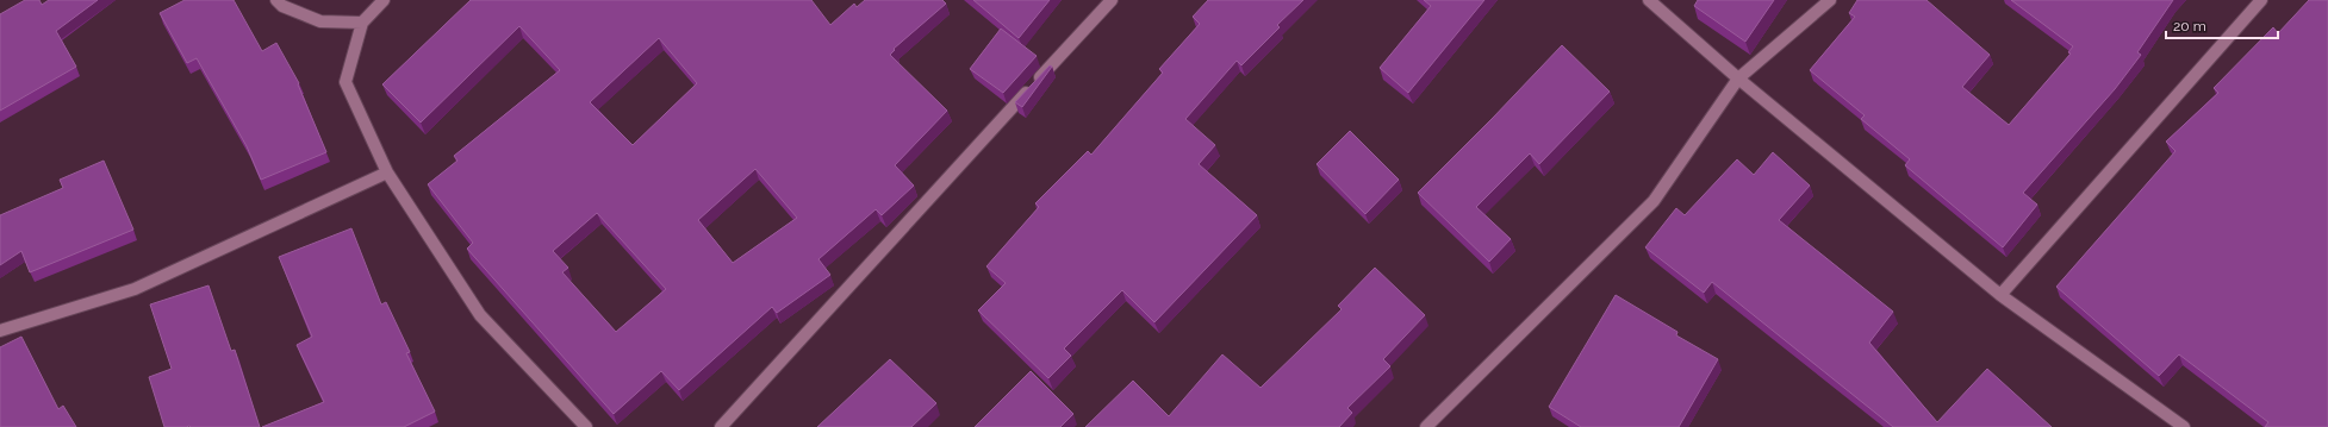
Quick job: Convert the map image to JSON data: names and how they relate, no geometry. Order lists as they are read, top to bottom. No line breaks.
{"scale_bar":"20 m"}
